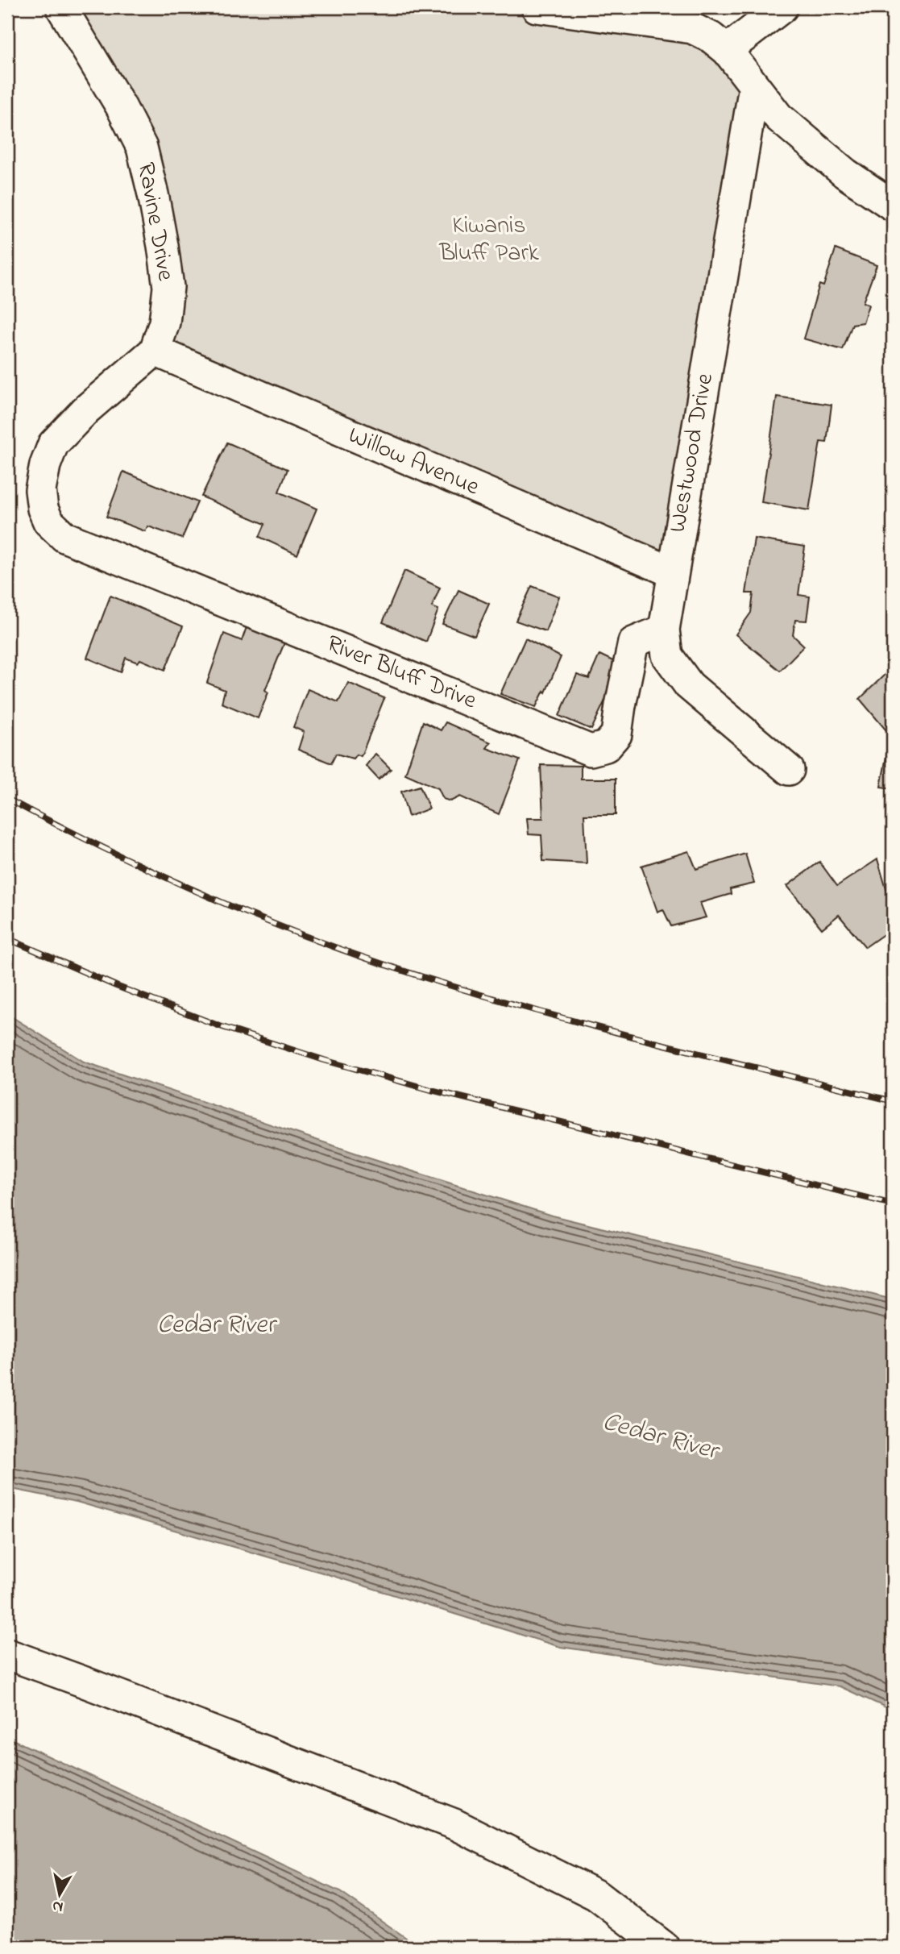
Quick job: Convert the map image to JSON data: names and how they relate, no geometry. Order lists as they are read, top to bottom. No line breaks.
{"streets":{"street":["Ravine Drive","Westwood Drive","Willow Avenue","River Bluff Drive"]},"crossings":[["Ravine Drive","Willow Avenue"],["Ravine Drive","River Bluff Drive"],["Westwood Drive","Willow Avenue"],["Westwood Drive","River Bluff Drive"],["Willow Avenue","River Bluff Drive"]],"water":["Cedar River"],"parks":["Kiwanis Bluff Park"],"north":"bottom"}
